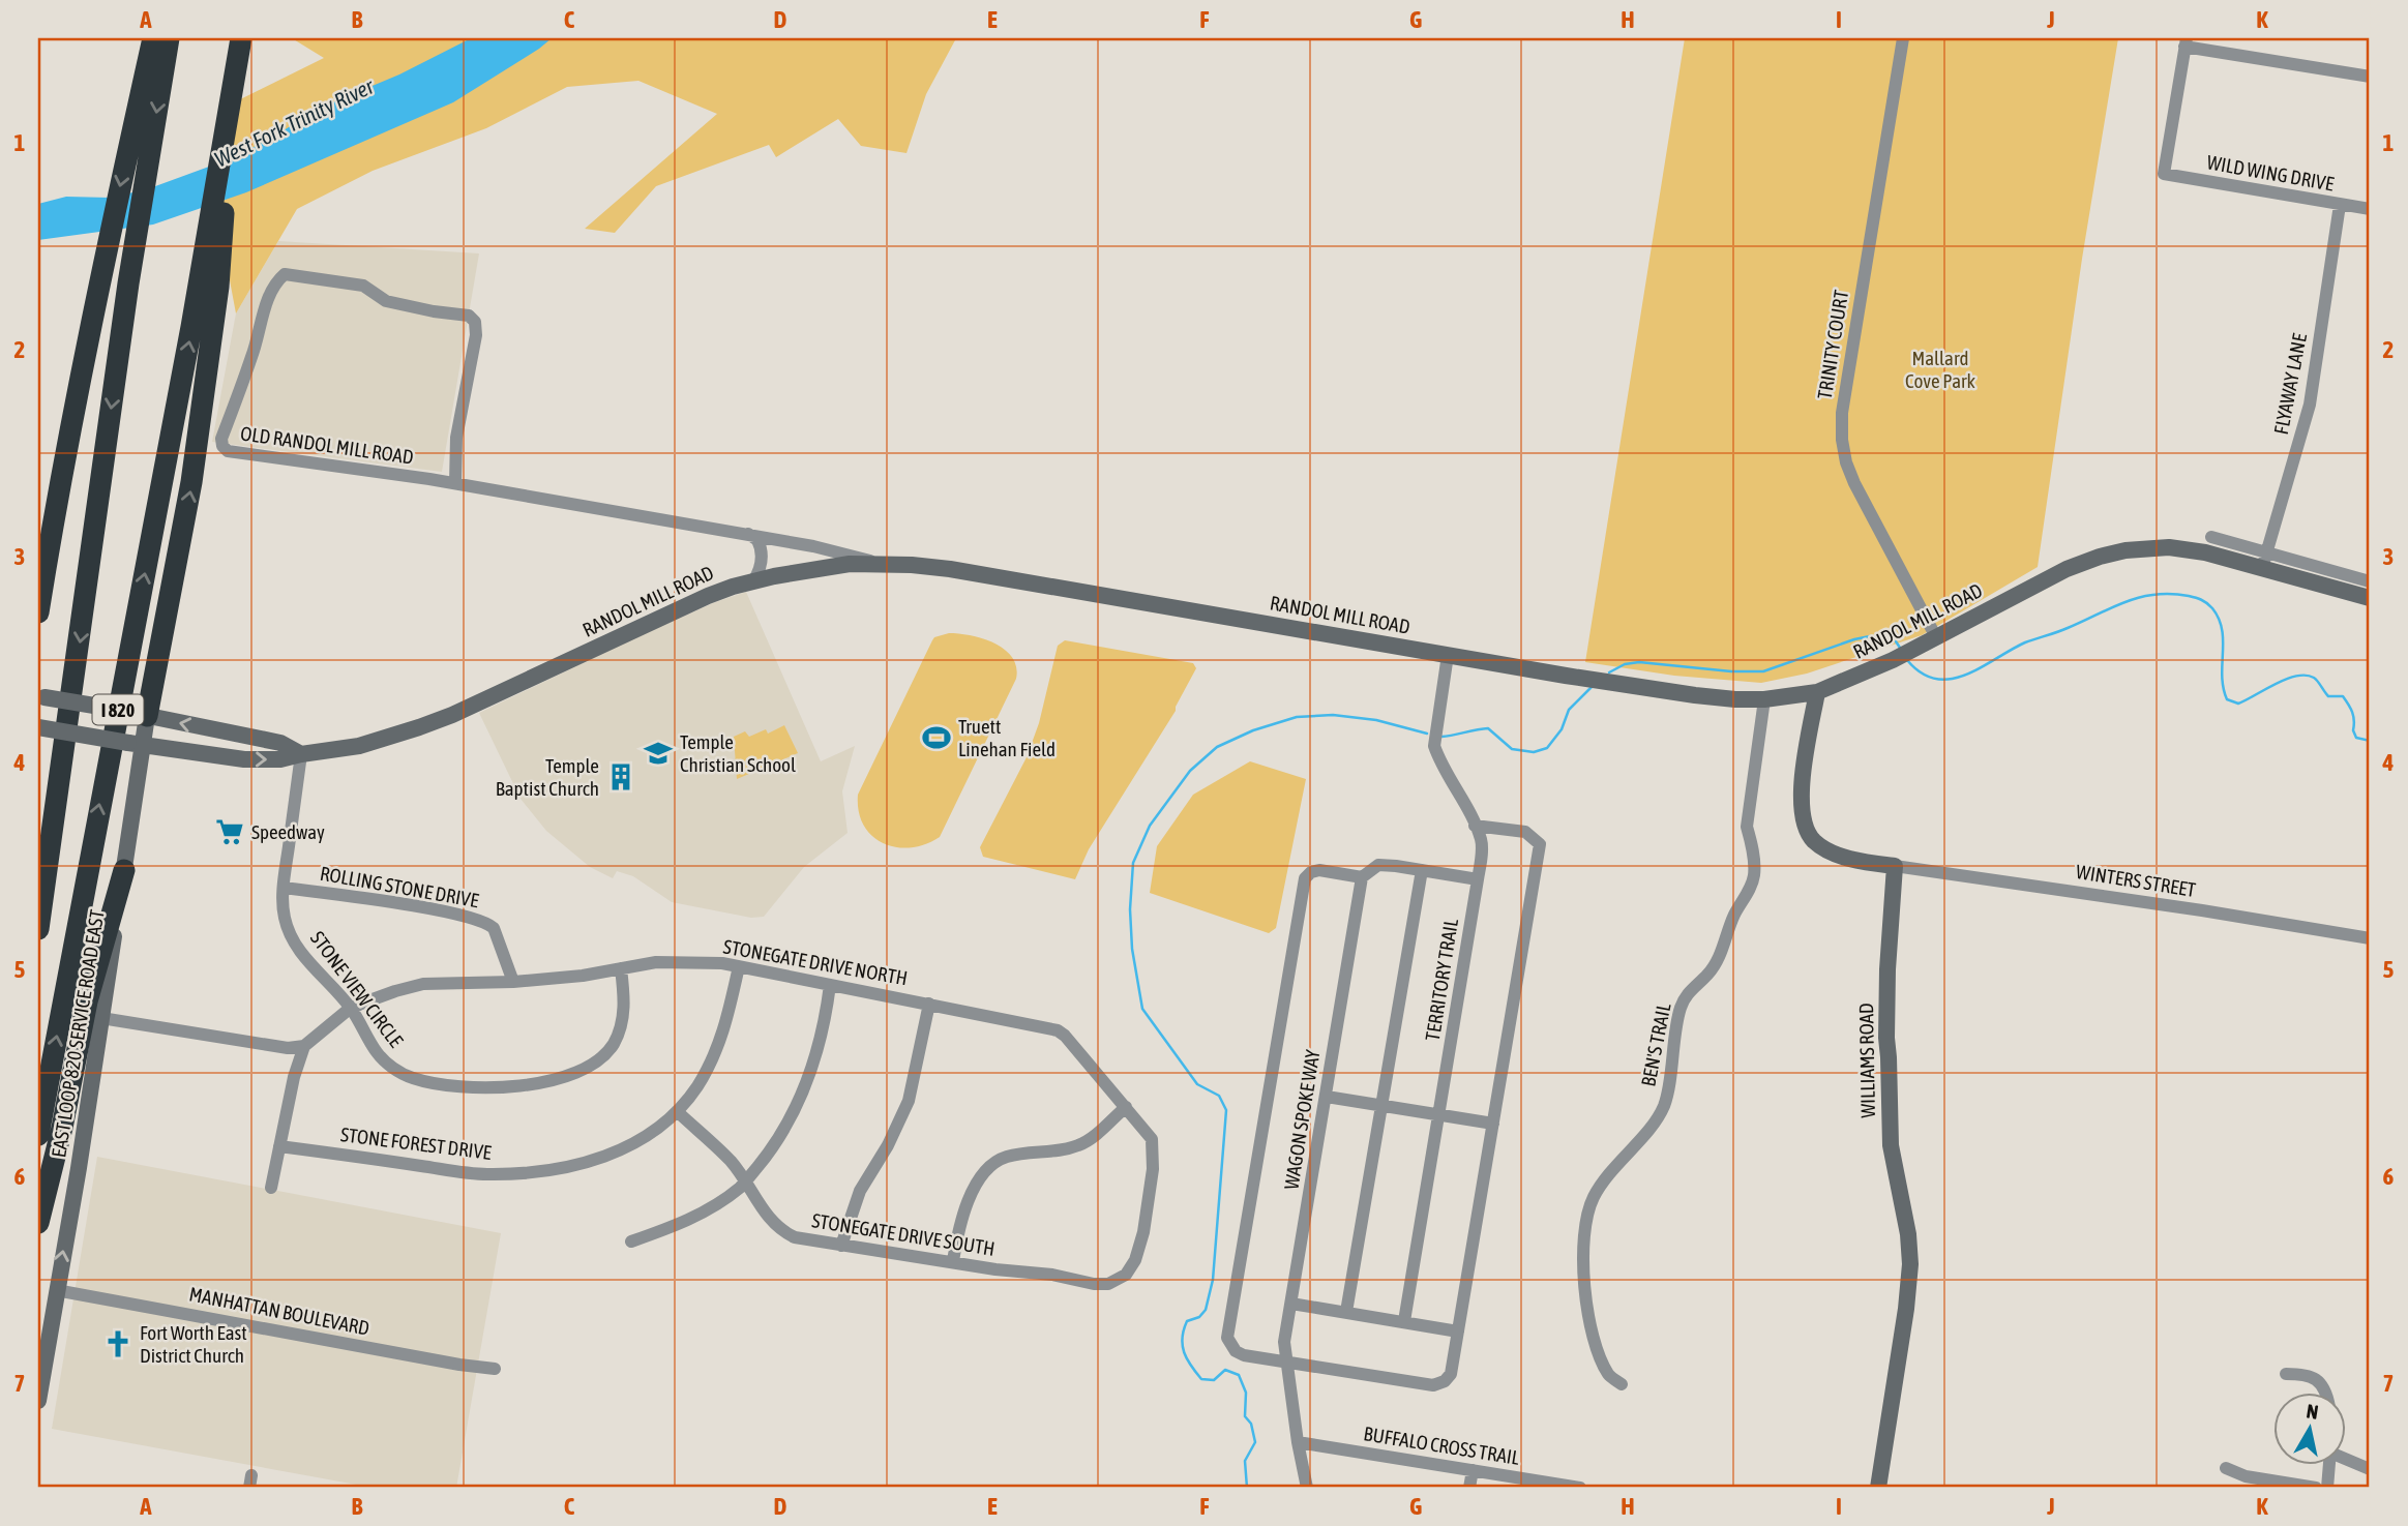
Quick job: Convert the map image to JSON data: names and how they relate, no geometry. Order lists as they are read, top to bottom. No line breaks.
{"streets":{"highway":["I 820"],"main road":["RANDOL MILL ROAD","EAST LOOP 820 SERVICE ROAD EAST","WILLIAMS ROAD"],"street":["WILD WING DRIVE","TRINITY COURT","FLYAWAY LANE","OLD RANDOL MILL ROAD","WINTERS STREET","ROLLING STONE DRIVE","STONEGATE DRIVE NORTH","TERRITORY TRAIL","STONE VIEW CIRCLE","BEN'S TRAIL","WAGON SPOKE WAY","STONE FOREST DRIVE","STONEGATE DRIVE SOUTH","MANHATTAN BOULEVARD","BUFFALO CROSS TRAIL"]},"crossings":[["WILD WING DRIVE","FLYAWAY LANE"],["TRINITY COURT","RANDOL MILL ROAD"],["FLYAWAY LANE","RANDOL MILL ROAD"],["OLD RANDOL MILL ROAD","RANDOL MILL ROAD"],["RANDOL MILL ROAD","TERRITORY TRAIL"],["RANDOL MILL ROAD","STONE VIEW CIRCLE"],["RANDOL MILL ROAD","EAST LOOP 820 SERVICE ROAD EAST"],["RANDOL MILL ROAD","BEN'S TRAIL"],["WINTERS STREET","WILLIAMS ROAD"],["ROLLING STONE DRIVE","STONEGATE DRIVE NORTH"],["ROLLING STONE DRIVE","STONE VIEW CIRCLE"],["STONEGATE DRIVE NORTH","STONE VIEW CIRCLE"],["STONEGATE DRIVE NORTH","STONE FOREST DRIVE"],["STONEGATE DRIVE NORTH","STONEGATE DRIVE SOUTH"],["EAST LOOP 820 SERVICE ROAD EAST","MANHATTAN BOULEVARD"],["WAGON SPOKE WAY","BUFFALO CROSS TRAIL"],["STONE FOREST DRIVE","STONEGATE DRIVE SOUTH"]],"one_way":["EAST LOOP 820 SERVICE ROAD EAST"],"water":["West Fork Trinity River"],"parks":["Mallard Cove Park"],"places":{"sports":["Truett Linehan Field"],"school or university":["Temple Christian School"],"building":["Temple Baptist Church"],"supermarket":["Speedway"],"church":["Fort Worth East District Church"]},"north":"top","grid":{"columns":["A","B","C","D","E","F","G","H","I","J","K"],"rows":["1","2","3","4","5","6","7"]}}
